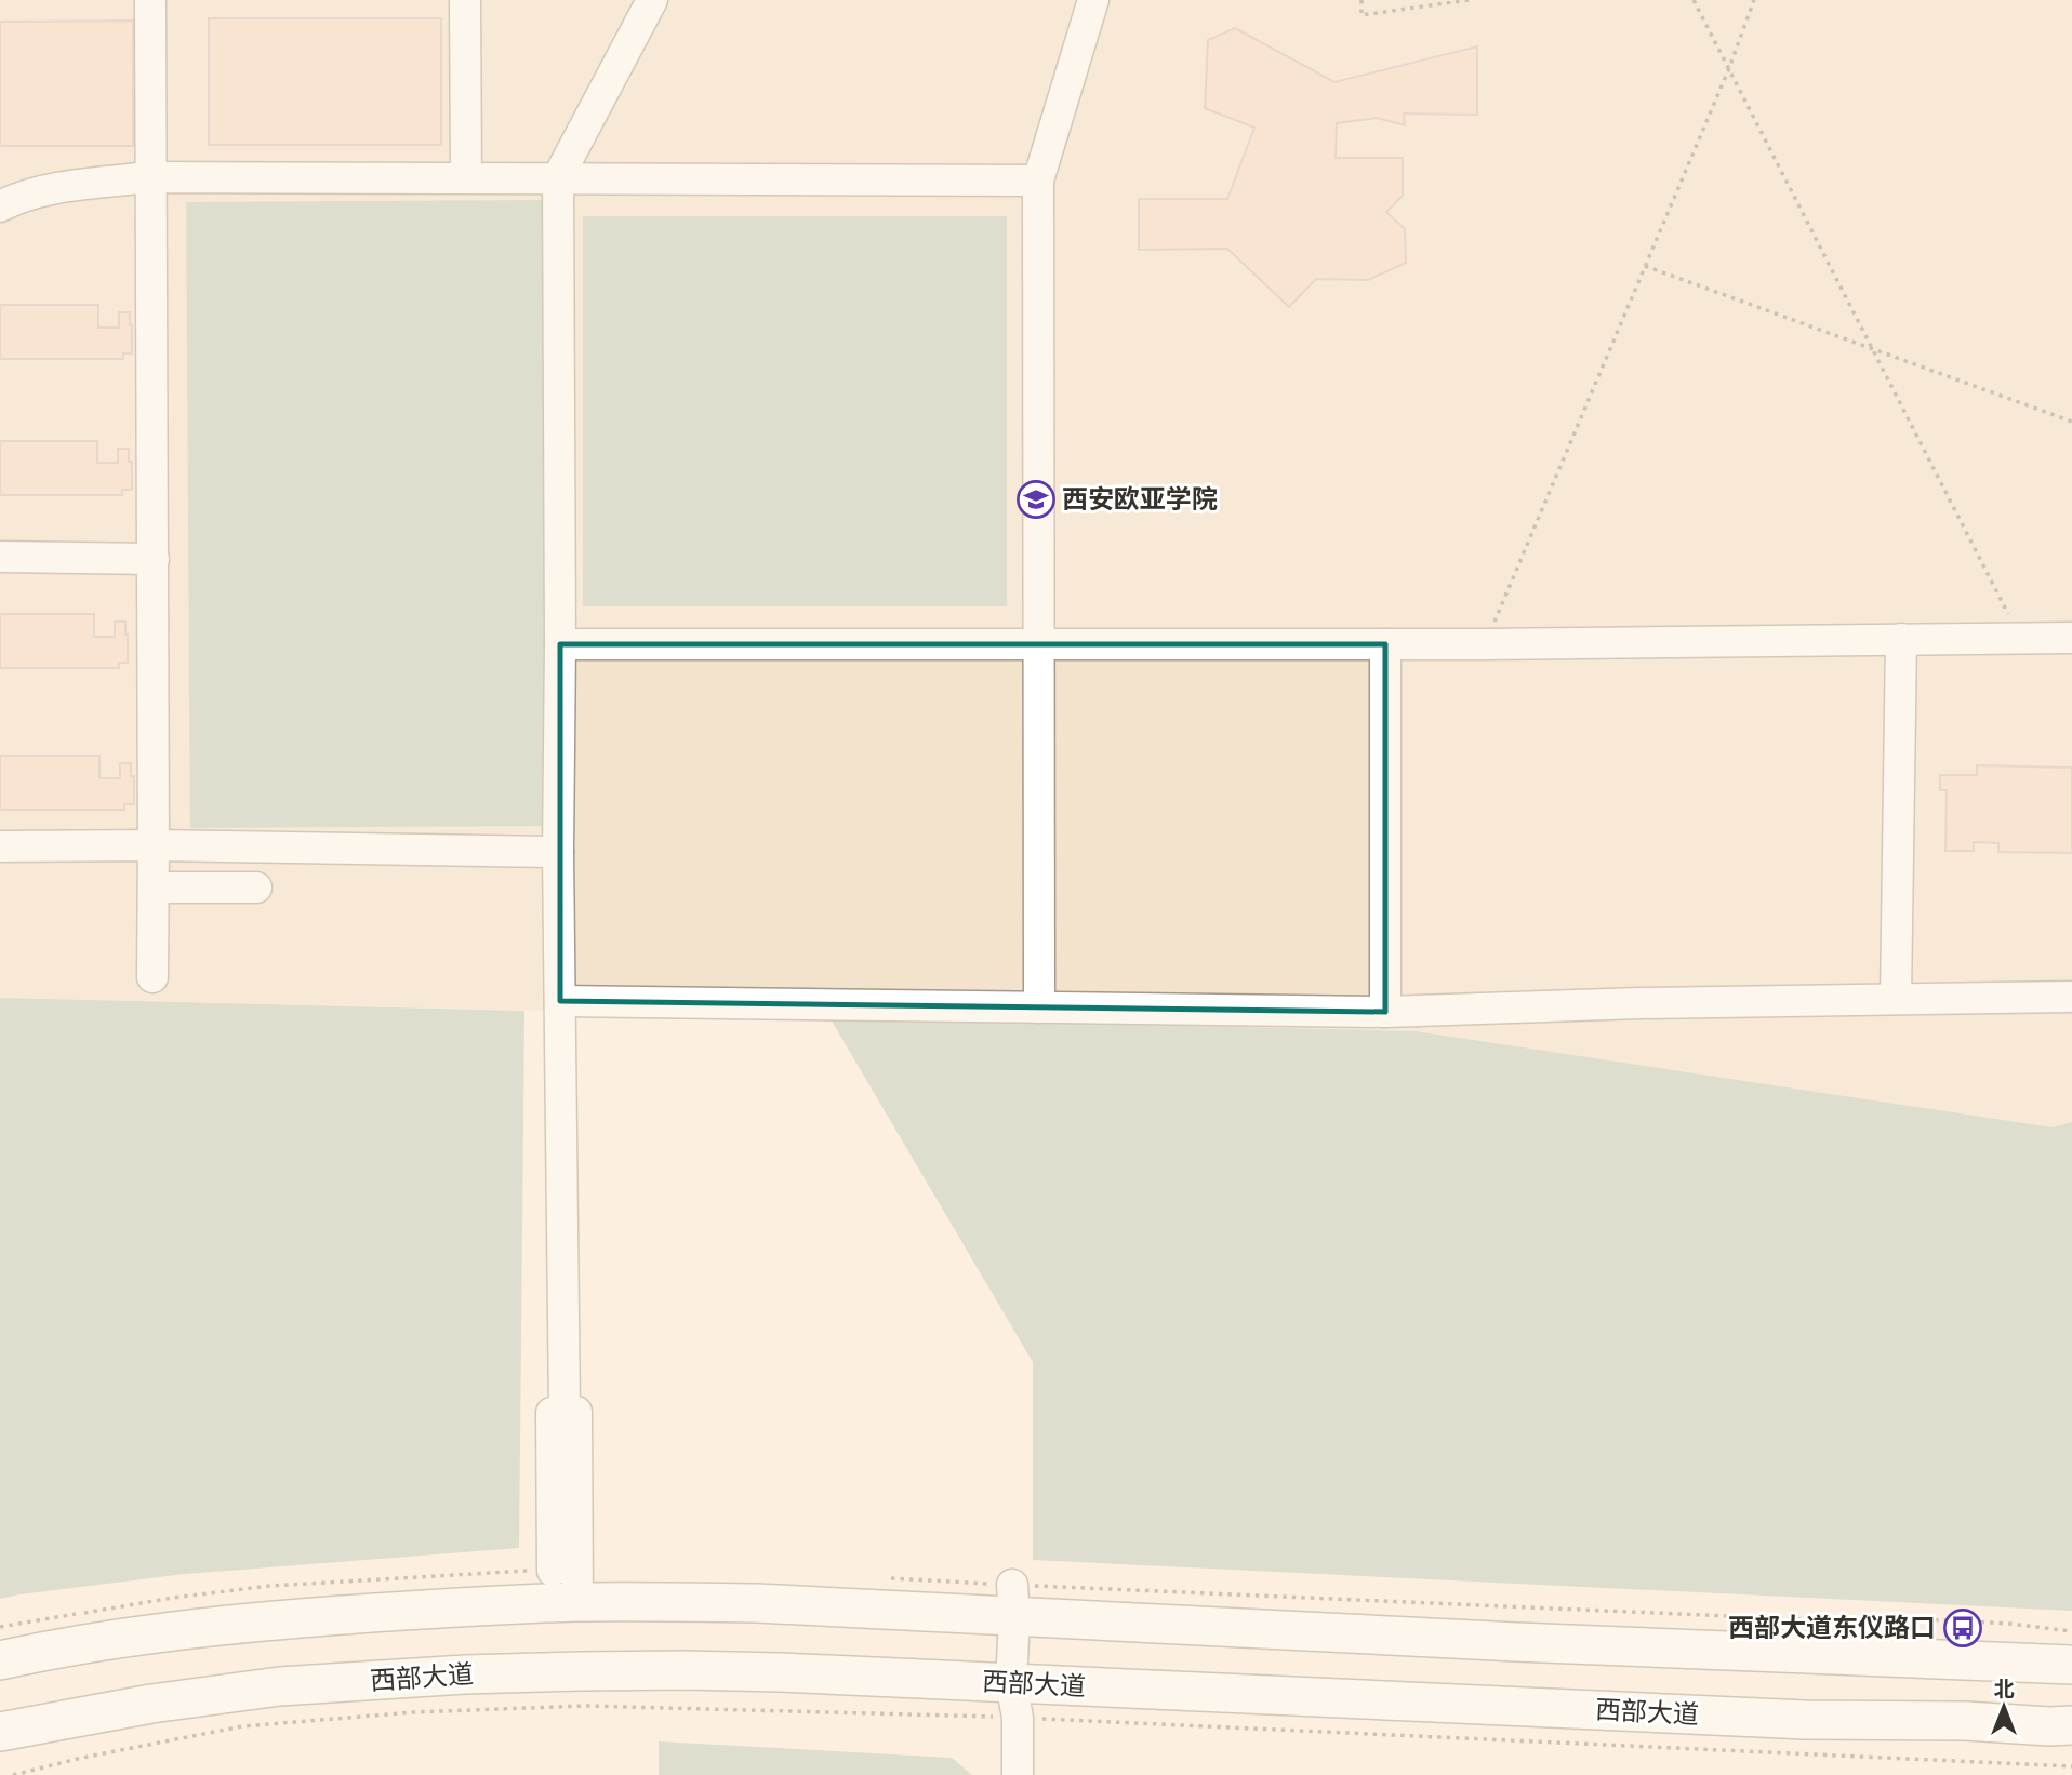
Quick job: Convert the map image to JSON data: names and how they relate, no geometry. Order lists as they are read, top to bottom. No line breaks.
{"streets":{"main road":["西部大道"]},"places":{"school or university":["西安欧亚学院"],"bus stop":["西部大道东仪路口"]},"north":"top"}
